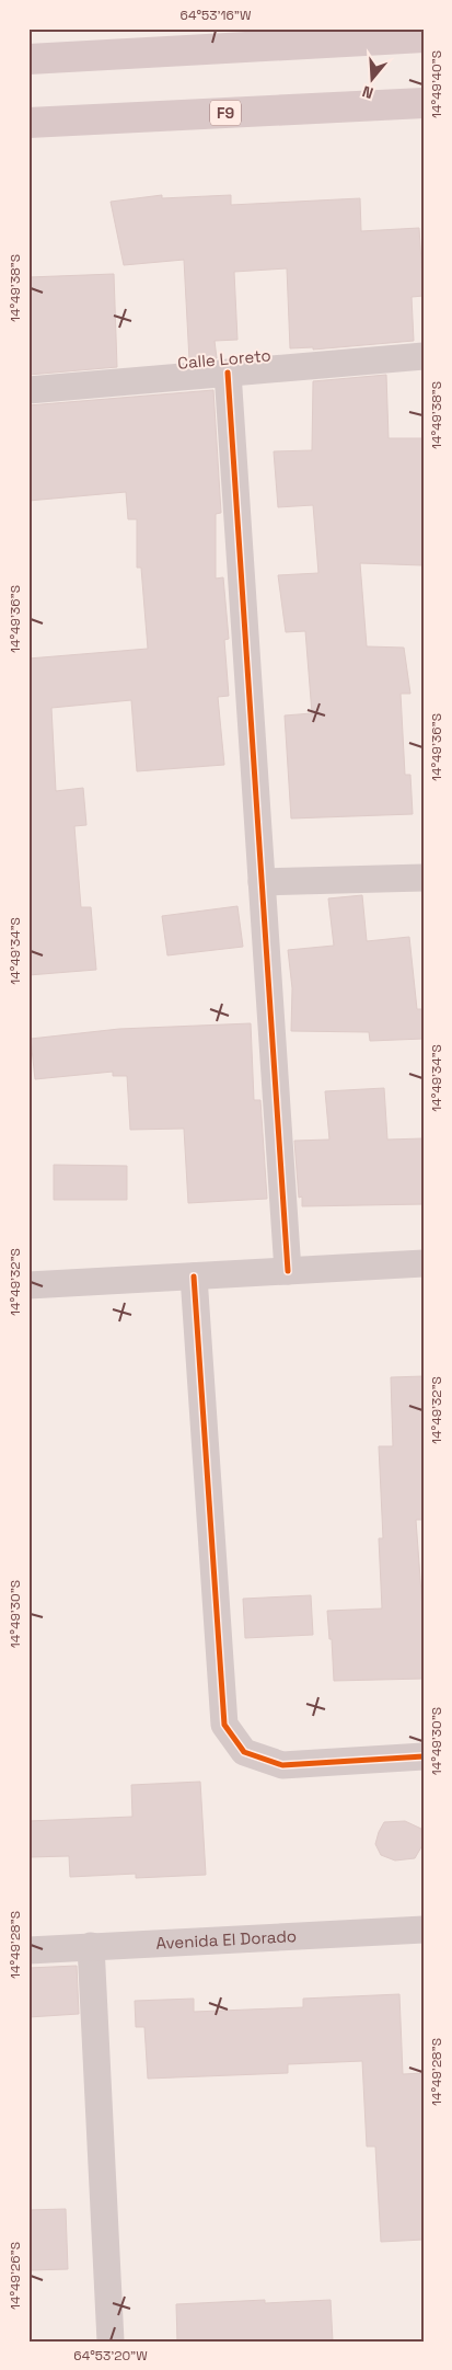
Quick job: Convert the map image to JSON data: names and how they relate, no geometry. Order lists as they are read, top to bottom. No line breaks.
{"streets":{"highway":["F9"],"street":["Calle Loreto","Avenida El Dorado"]},"north":"bottom","coordinates":["64°53'16\"W","14°49'40\"S","14°49'38\"S","14°49'36\"S","14°49'34\"S","14°49'32\"S","14°49'30\"S","14°49'28\"S","14°49'26\"S","64°53'20\"W"]}
